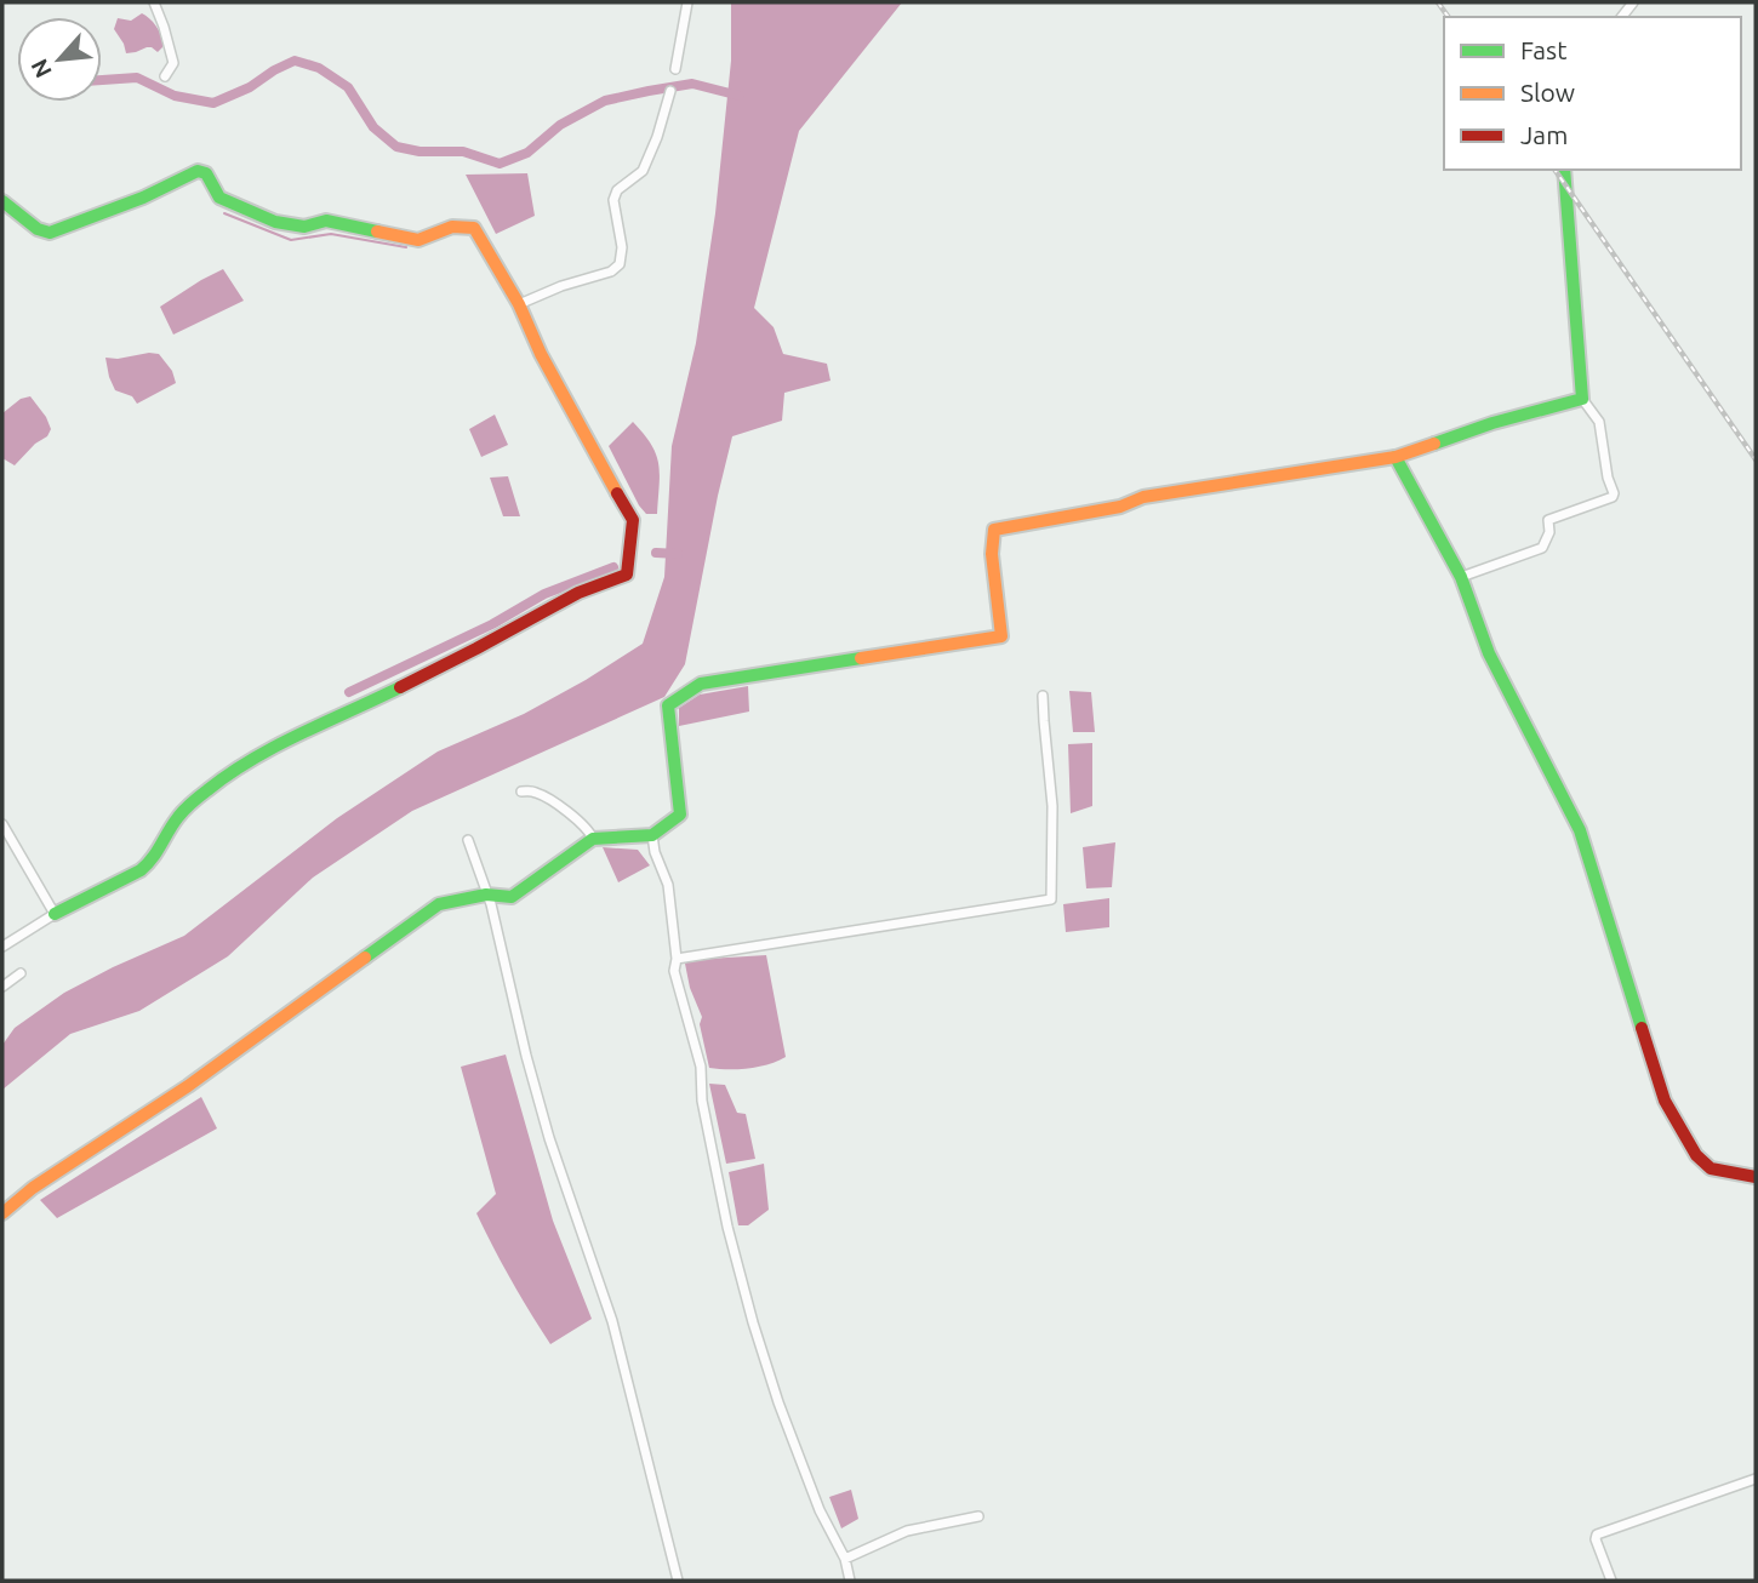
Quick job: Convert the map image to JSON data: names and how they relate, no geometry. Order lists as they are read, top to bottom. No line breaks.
{"legend":["Fast","Slow","Jam"],"north":"bottom left"}
